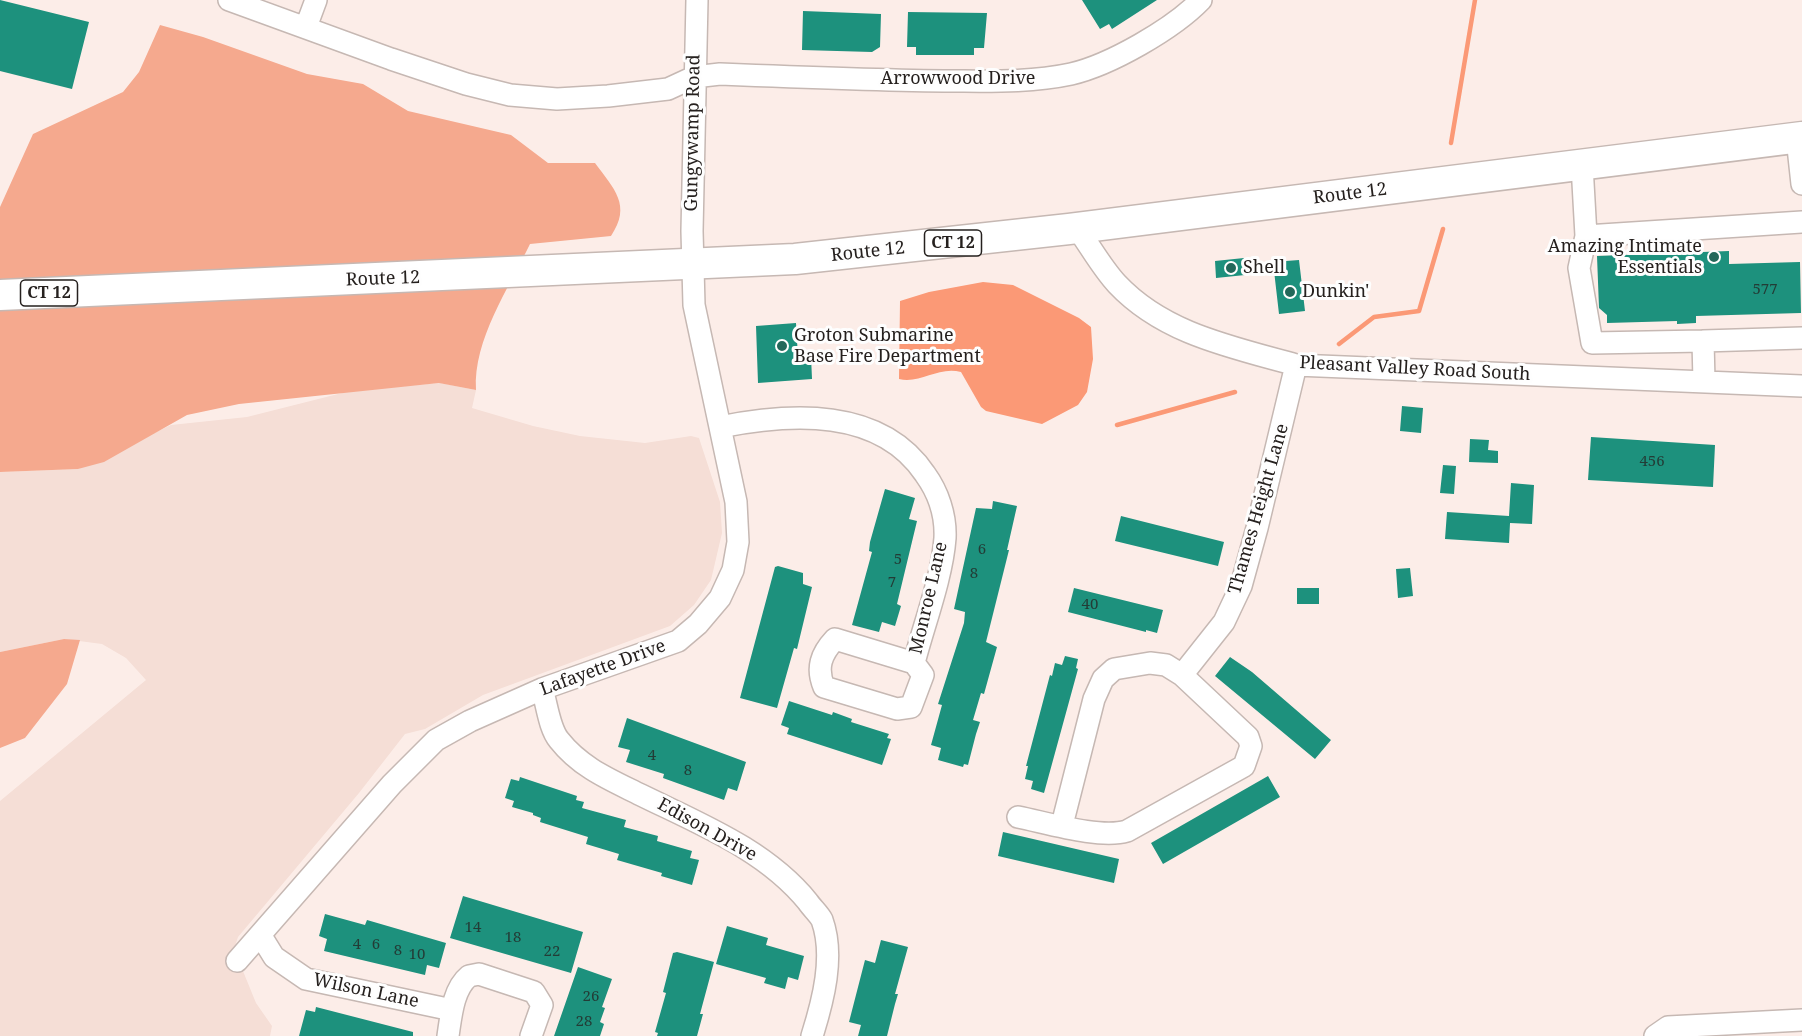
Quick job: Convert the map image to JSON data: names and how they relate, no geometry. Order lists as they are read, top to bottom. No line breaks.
{"streets":{"highway":["Route 12","CT 12"],"street":["Arrowwood Drive","Gungywamp Road","Pleasant Valley Road South","Thames Height Lane","Monroe Lane","Lafayette Drive","Edison Drive","Wilson Lane"]},"crossings":[["Arrowwood Drive","Gungywamp Road"],["Gungywamp Road","Route 12"],["Gungywamp Road","Lafayette Drive"],["Route 12","Pleasant Valley Road South"],["Route 12","Lafayette Drive"],["Pleasant Valley Road South","Thames Height Lane"],["Monroe Lane","Lafayette Drive"],["Lafayette Drive","Edison Drive"],["Lafayette Drive","Wilson Lane"]],"places":["Amazing Intimate Essentials","Shell","Dunkin'","Groton Submarine Base Fire Department"],"house_numbers":["577","456","6","5","8","7","40","4","8","14","18","4","6","8","22","10","26","28"]}
